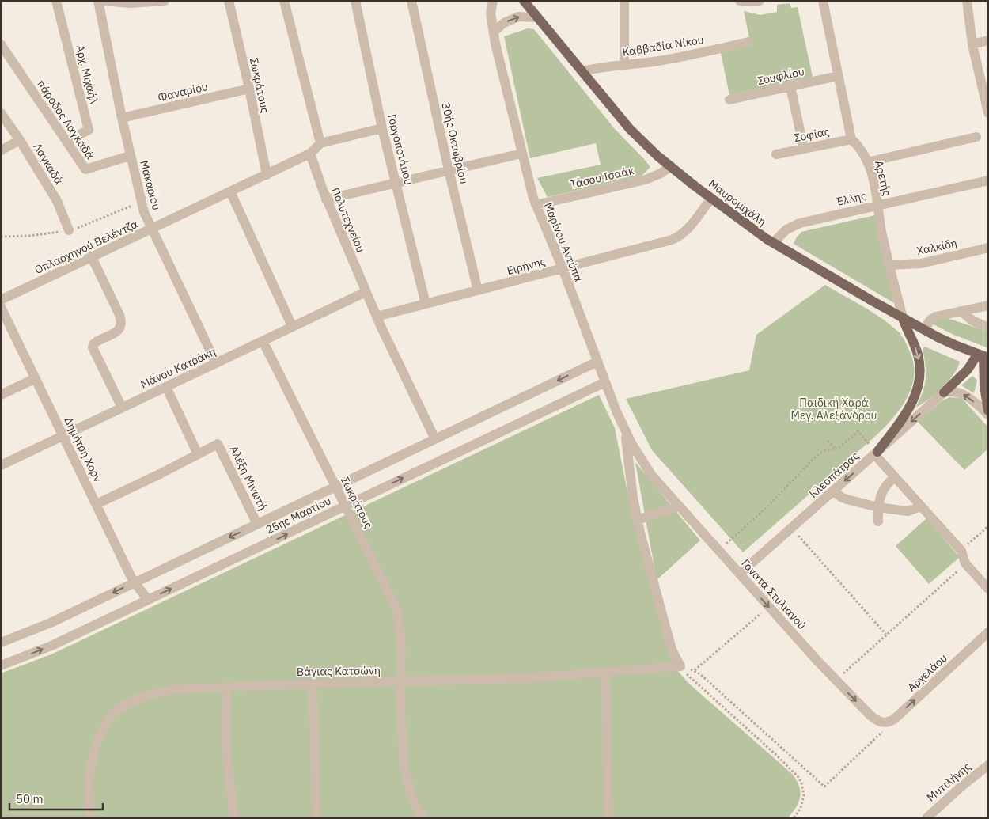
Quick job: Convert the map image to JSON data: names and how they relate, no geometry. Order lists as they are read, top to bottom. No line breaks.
{"streets":{"main road":["Μαυρομιχάλη"],"street":["Καββαδία Νίκου","Αρχ. Μιχαήλ","Σουφλίου","Σωκράτους","Φαναρίου","πάροδος Λαγκαδά","Σοφίας","30ής Οκτωβρίου","Γοργοποτάμου","Λαγκαδά","Τάσου Ισαάκ","Αρετής","Μακαρίου","Έλλης","Πολυτεχνείου","Μαρίνου Αντύπα","Οπλαρχηγού Βελέντζα","Χαλκίδη","Ειρήνης","Μάνου Κατράκη","Δημήτρη Χορν","Κλεοπάτρας","Αλέξη Μινωτή","25ης Μαρτίου","Γονατά Στυλιανού","Βάγιας Κατσώνη","Αρχελάου","Μυτιλήνης"]},"crossings":[["Καββαδία Νίκου","Μαυρομιχάλη"],["Αρχ. Μιχαήλ","πάροδος Λαγκαδά"],["Σουφλίου","Αρετής"],["Σωκράτους","Φαναρίου"],["Σωκράτους","Οπλαρχηγού Βελέντζα"],["Σωκράτους","Μάνου Κατράκη"],["Σωκράτους","25ης Μαρτίου"],["Σωκράτους","Βάγιας Κατσώνη"],["Φαναρίου","Μακαρίου"],["πάροδος Λαγκαδά","Μακαρίου"],["Σοφίας","Αρετής"],["30ής Οκτωβρίου","Ειρήνης"],["Γοργοποτάμου","Ειρήνης"],["Τάσου Ισαάκ","Μαυρομιχάλη"],["Τάσου Ισαάκ","Μαρίνου Αντύπα"],["Αρετής","Έλλης"],["Αρετής","Μαυρομιχάλη"],["Αρετής","Χαλκίδη"],["Μακαρίου","Οπλαρχηγού Βελέντζα"],["Μακαρίου","Μάνου Κατράκη"],["Έλλης","Μαυρομιχάλη"],["Μαυρομιχάλη","Ειρήνης"],["Πολυτεχνείου","Οπλαρχηγού Βελέντζα"],["Πολυτεχνείου","Ειρήνης"],["Πολυτεχνείου","Μάνου Κατράκη"],["Πολυτεχνείου","25ης Μαρτίου"],["Μαρίνου Αντύπα","Ειρήνης"],["Μαρίνου Αντύπα","25ης Μαρτίου"],["Μαρίνου Αντύπα","Γονατά Στυλιανού"],["Μάνου Κατράκη","Δημήτρη Χορν"],["Δημήτρη Χορν","25ης Μαρτίου"],["Κλεοπάτρας","Γονατά Στυλιανού"],["Αλέξη Μινωτή","25ης Μαρτίου"],["Γονατά Στυλιανού","Αρχελάου"]],"one_way":["Κλεοπάτρας","Αρχελάου"],"parks":["Παιδική Χαρά Μεγ. Αλεξάνδρου"],"scale_bar":"50 m"}
